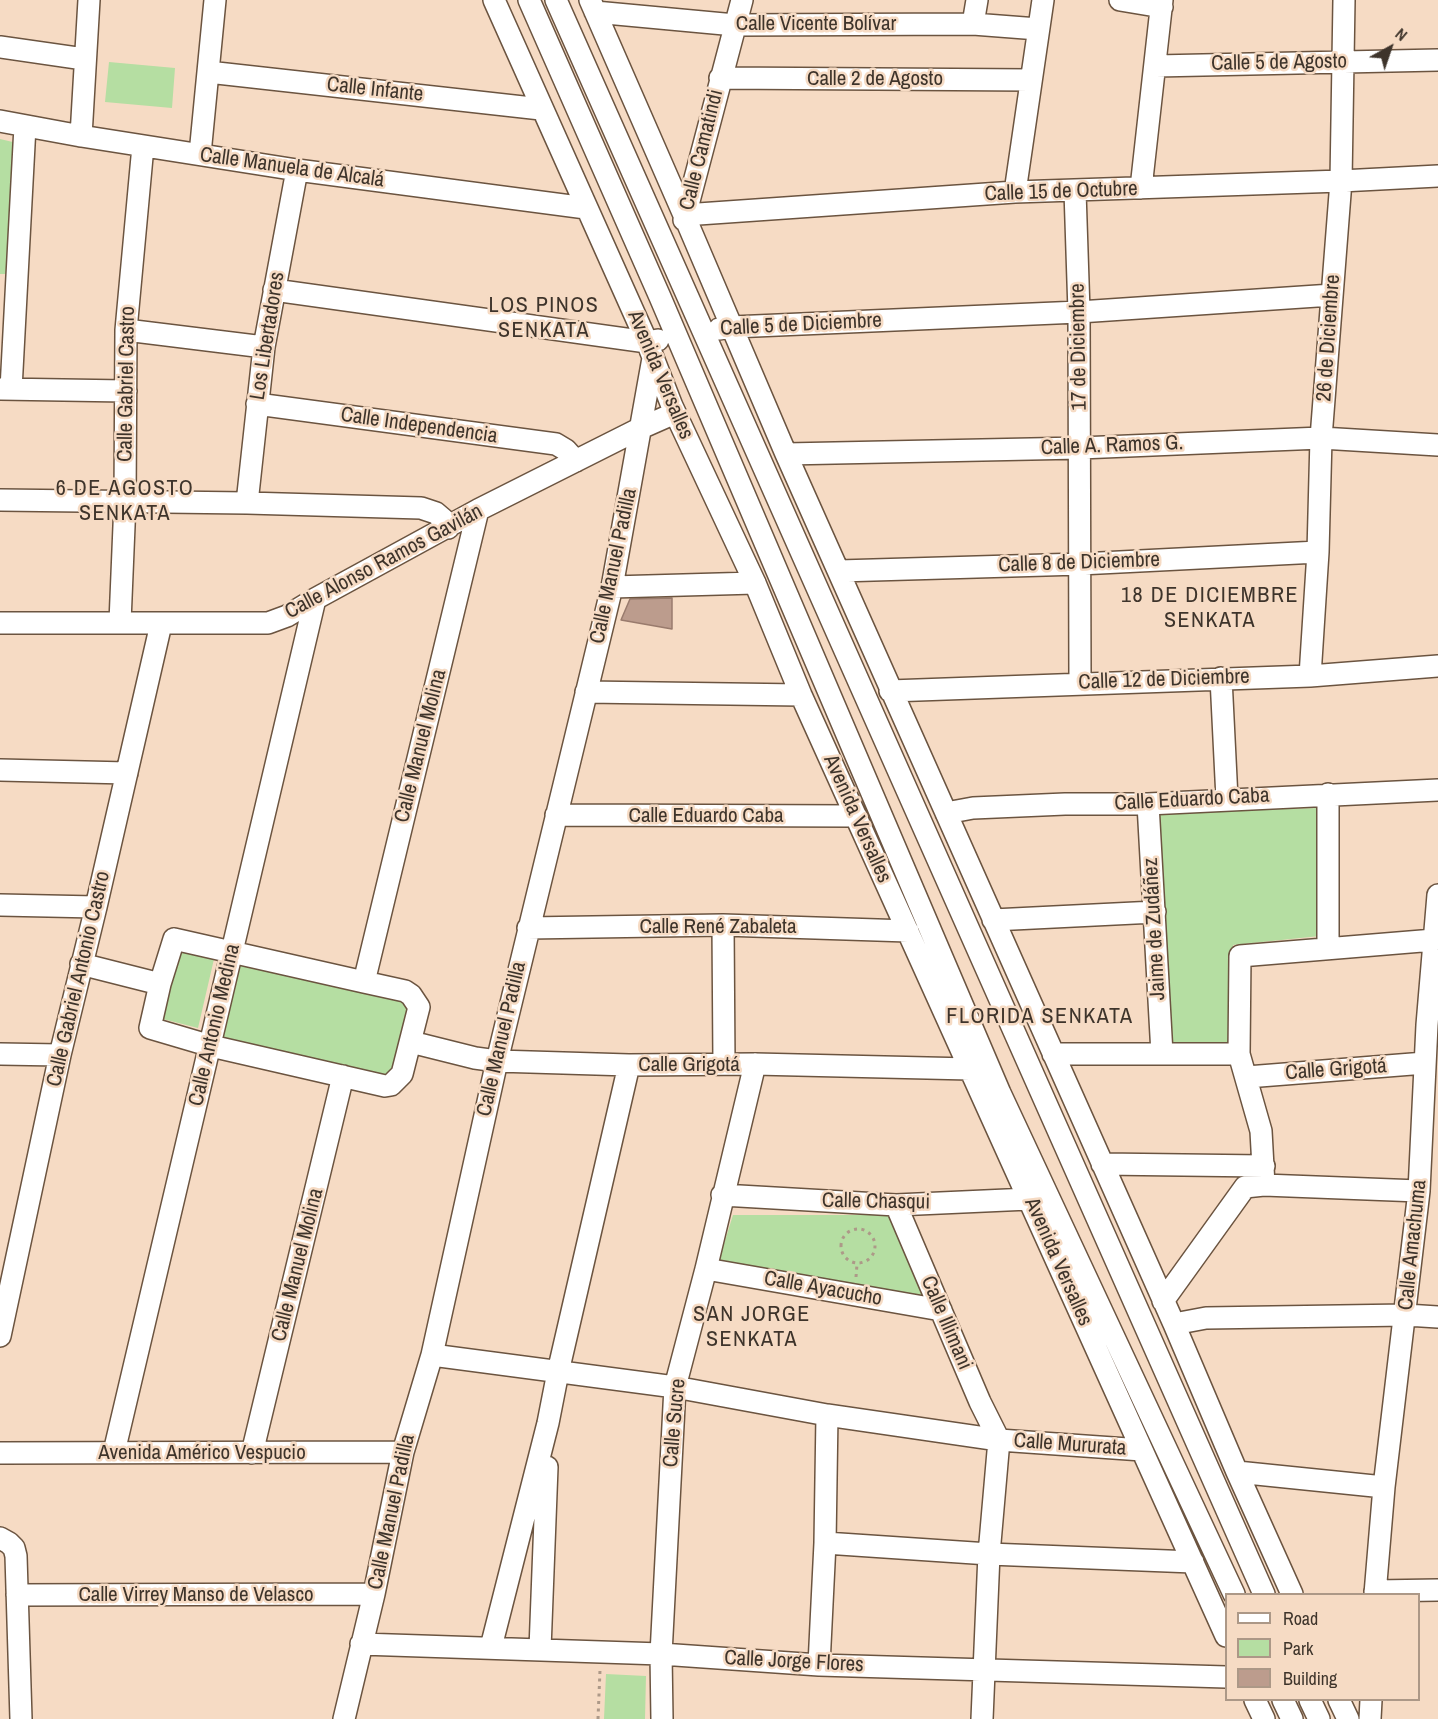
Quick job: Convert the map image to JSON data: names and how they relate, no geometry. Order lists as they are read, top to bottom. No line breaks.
{"streets":{"street":["Calle Vicente Bolívar","Calle 5 de Agosto","Calle 2 de Agosto","Calle Infante","Calle Camatindi","Calle Manuela de Alcalá","Calle 15 de Octubre","Calle 5 de Diciembre","Los Libertadores","26 de Diciembre","17 de Diciembre","Avenida Versalles","Calle Gabriel Castro","Calle Independencia","Calle A. Ramos G.","Calle Alonso Ramos Gavilán","Calle 8 de Diciembre","Calle Manuel Padilla","Calle 12 de Diciembre","Calle Manuel Molina","Calle Eduardo Caba","Calle René Zabaleta","Jaime de Zudáñez","Calle Gabriel Antonio Castro","Calle Antonio Medina","Calle Grigotá","Calle Chasqui","Calle Amachuma","Calle Ayacucho","Calle Illimani","Calle Sucre","Calle Mururata","Avenida Américo Vespucio","Calle Virrey Manso de Velasco","Calle Jorge Flores"]},"crossings":[["Calle Vicente Bolívar","Calle Camatindi"],["Calle 5 de Agosto","26 de Diciembre"],["Calle 2 de Agosto","Calle Camatindi"],["Calle Infante","Avenida Versalles"],["Calle Camatindi","Calle 15 de Octubre"],["Calle Camatindi","Avenida Versalles"],["Calle Manuela de Alcalá","Los Libertadores"],["Calle Manuela de Alcalá","Avenida Versalles"],["Calle Manuela de Alcalá","Calle Gabriel Castro"],["Calle 15 de Octubre","26 de Diciembre"],["Calle 15 de Octubre","17 de Diciembre"],["Calle 5 de Diciembre","Los Libertadores"],["Calle 5 de Diciembre","26 de Diciembre"],["Calle 5 de Diciembre","17 de Diciembre"],["Calle 5 de Diciembre","Avenida Versalles"],["Calle 5 de Diciembre","Calle Manuel Padilla"],["Los Libertadores","Calle Independencia"],["26 de Diciembre","Calle A. Ramos G."],["26 de Diciembre","Calle 8 de Diciembre"],["26 de Diciembre","Calle 12 de Diciembre"],["17 de Diciembre","Calle A. Ramos G."],["17 de Diciembre","Calle 8 de Diciembre"],["17 de Diciembre","Calle 12 de Diciembre"],["Avenida Versalles","Calle Alonso Ramos Gavilán"],["Avenida Versalles","Calle Manuel Padilla"],["Avenida Versalles","Calle Eduardo Caba"],["Avenida Versalles","Calle René Zabaleta"],["Avenida Versalles","Calle Grigotá"],["Avenida Versalles","Calle Chasqui"],["Avenida Versalles","Calle Mururata"],["Calle Gabriel Castro","Calle Alonso Ramos Gavilán"],["Calle Independencia","Calle Alonso Ramos Gavilán"],["Calle Alonso Ramos Gavilán","Calle Manuel Padilla"],["Calle Alonso Ramos Gavilán","Calle Manuel Molina"],["Calle Alonso Ramos Gavilán","Calle Gabriel Antonio Castro"],["Calle Alonso Ramos Gavilán","Calle Antonio Medina"],["Calle Manuel Padilla","Calle Eduardo Caba"],["Calle Manuel Padilla","Calle René Zabaleta"],["Calle Manuel Padilla","Calle Grigotá"],["Calle Manuel Padilla","Calle Mururata"],["Calle Manuel Padilla","Avenida Américo Vespucio"],["Calle Manuel Padilla","Calle Virrey Manso de Velasco"],["Calle Manuel Padilla","Calle Jorge Flores"],["Calle Manuel Molina","Avenida Américo Vespucio"],["Calle Eduardo Caba","Jaime de Zudáñez"],["Calle Antonio Medina","Avenida Américo Vespucio"],["Calle Grigotá","Calle Amachuma"],["Calle Grigotá","Calle Sucre"],["Calle Chasqui","Calle Illimani"],["Calle Chasqui","Calle Sucre"],["Calle Ayacucho","Calle Illimani"],["Calle Ayacucho","Calle Sucre"],["Calle Illimani","Calle Mururata"],["Calle Sucre","Calle Mururata"],["Calle Sucre","Calle Jorge Flores"]],"districts":["LOS PINOS SENKATA","6 DE AGOSTO SENKATA","18 DE DICIEMBRE SENKATA","FLORIDA SENKATA","SAN JORGE SENKATA"],"legend":["Road","Park","Building"],"north":"top right"}
